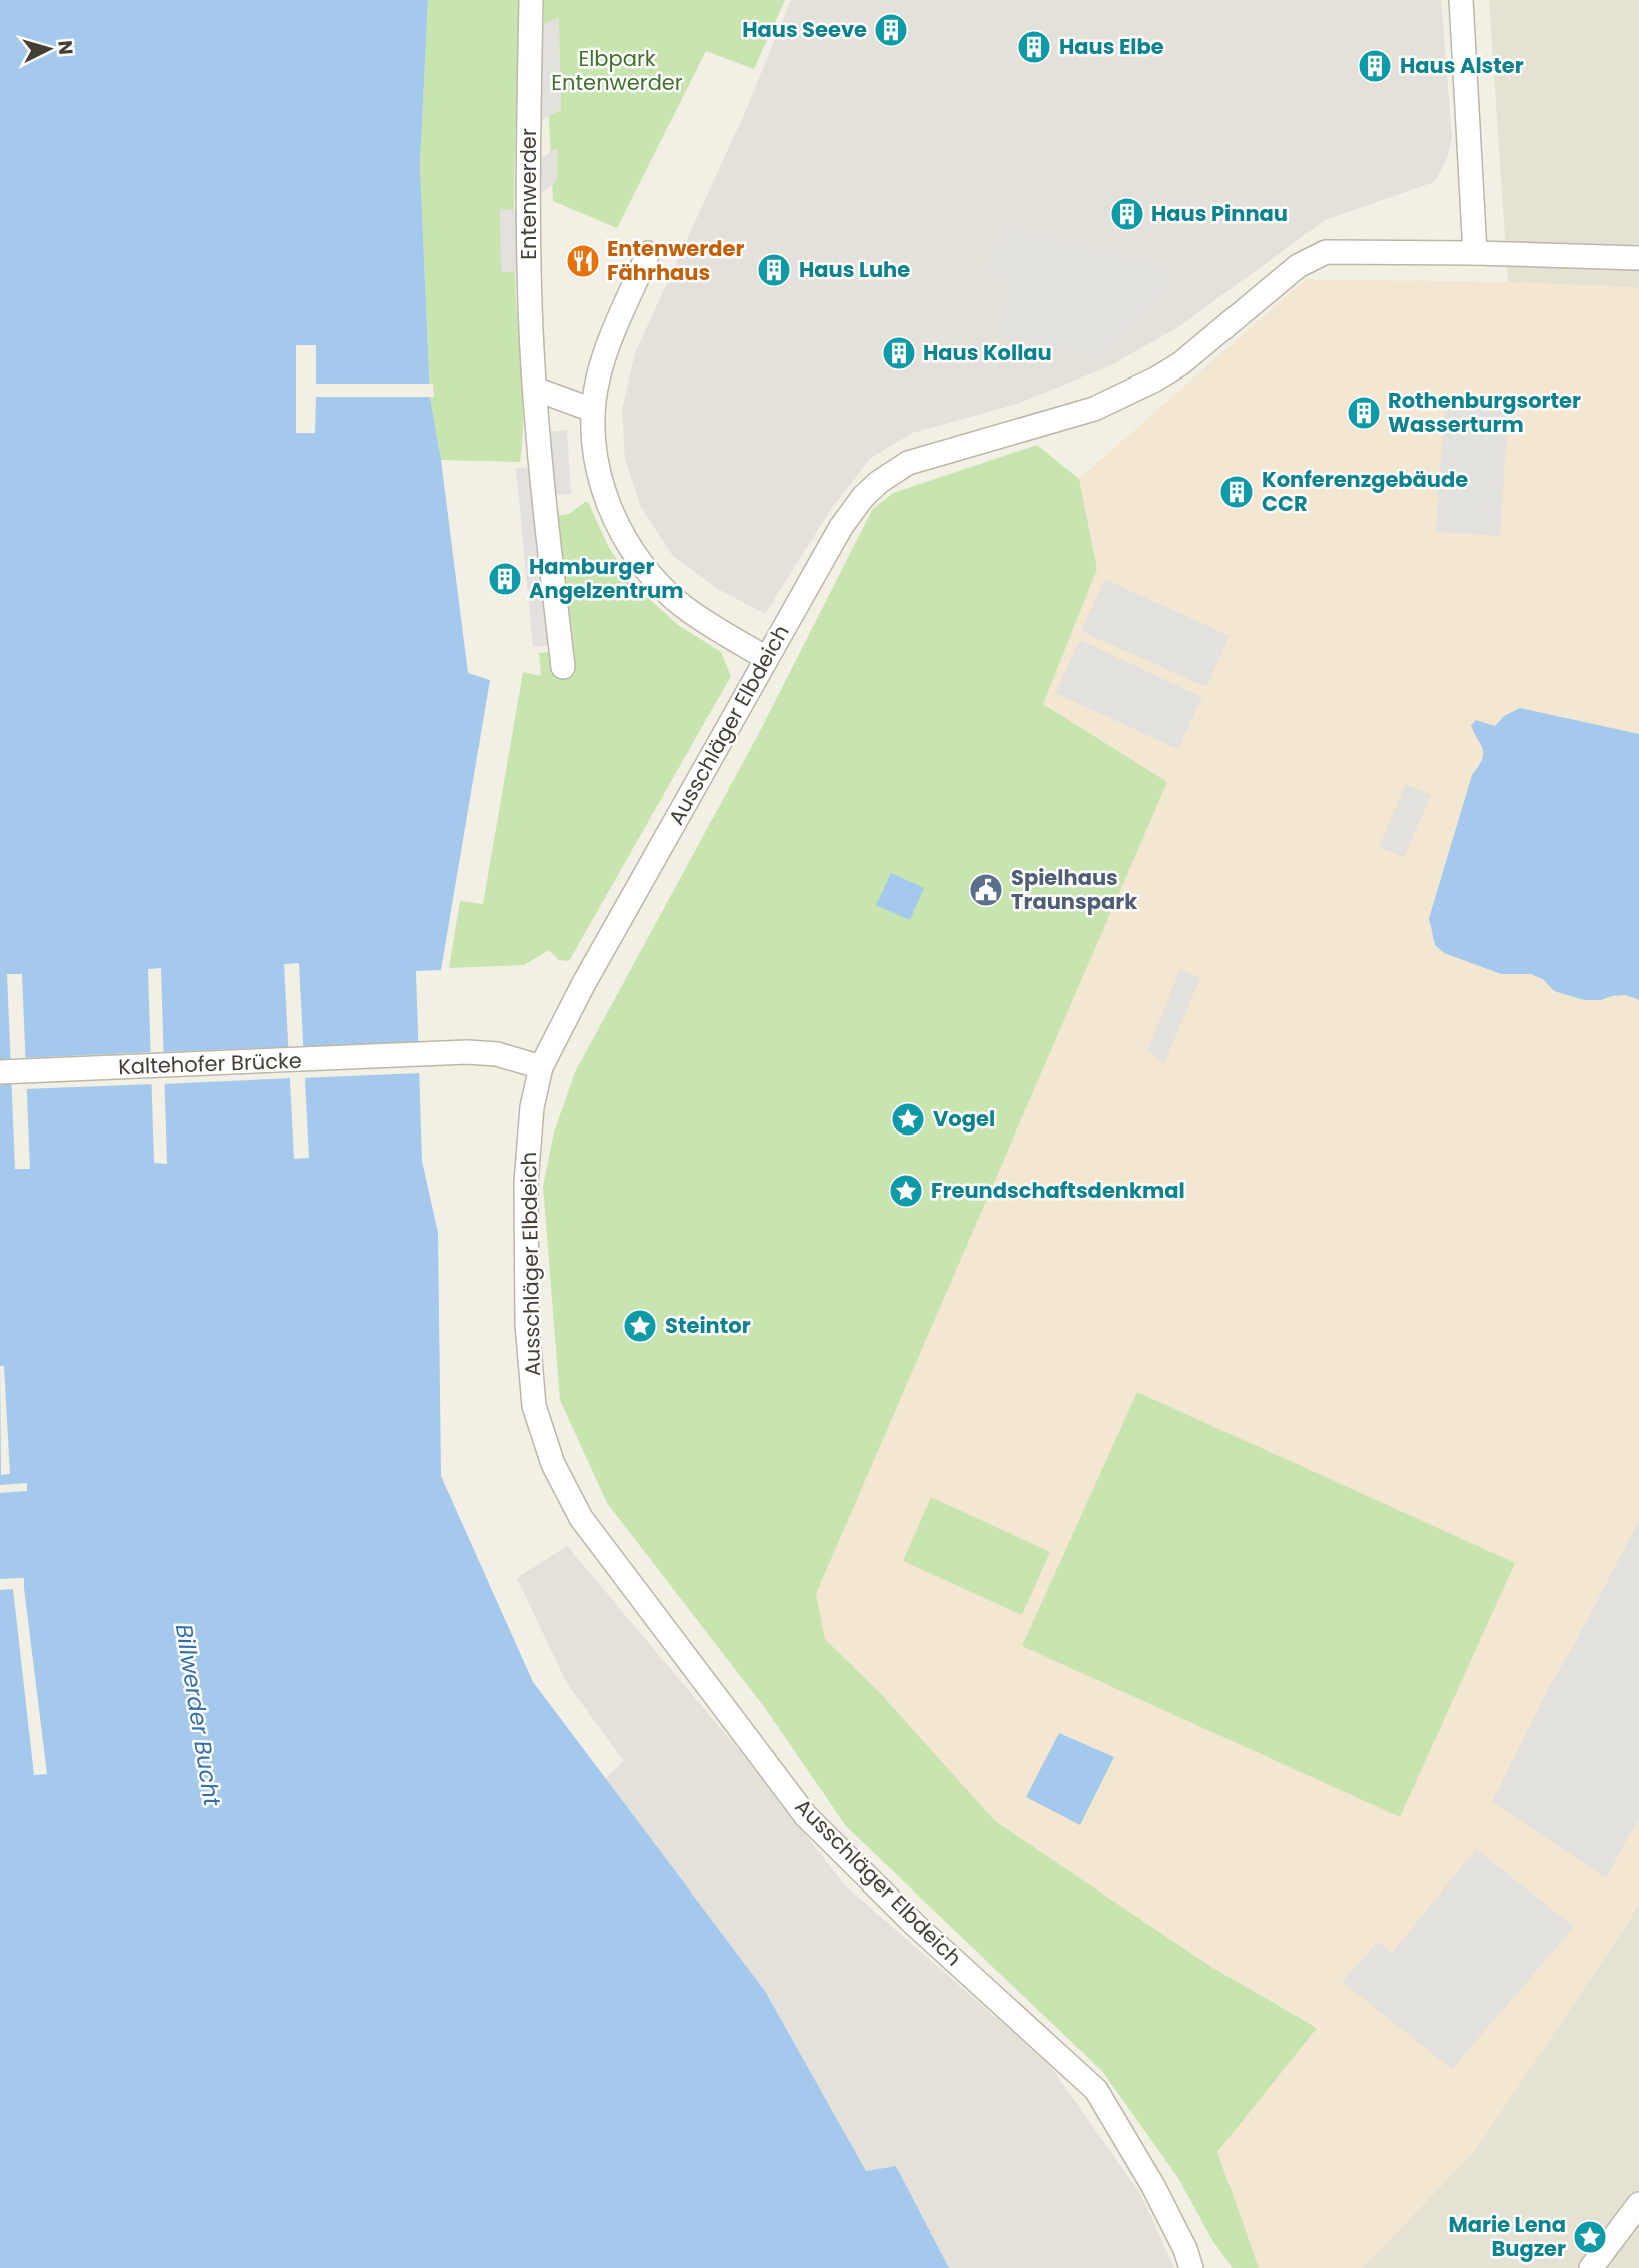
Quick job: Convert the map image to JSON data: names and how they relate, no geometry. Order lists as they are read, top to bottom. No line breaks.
{"streets":{"street":["Entenwerder","Ausschläger Elbdeich","Kaltehofer Brücke"]},"crossings":[["Ausschläger Elbdeich","Kaltehofer Brücke"]],"water":["Billwerder Bucht"],"parks":["Elbpark Entenwerder"],"places":{"building":["Haus Seeve","Haus Elbe","Haus Alster","Haus Pinnau","Haus Luhe","Haus Kollau","Rothenburgsorter Wasserturm","Konferenzgebäude CCR","Hamburger Angelzentrum"],"restaurant":["Entenwerder Fährhaus"],"public building":["Spielhaus Traunspark"],"place":["Vogel","Freundschaftsdenkmal","Steintor","Marie Lena Bugzer"]},"north":"right"}
